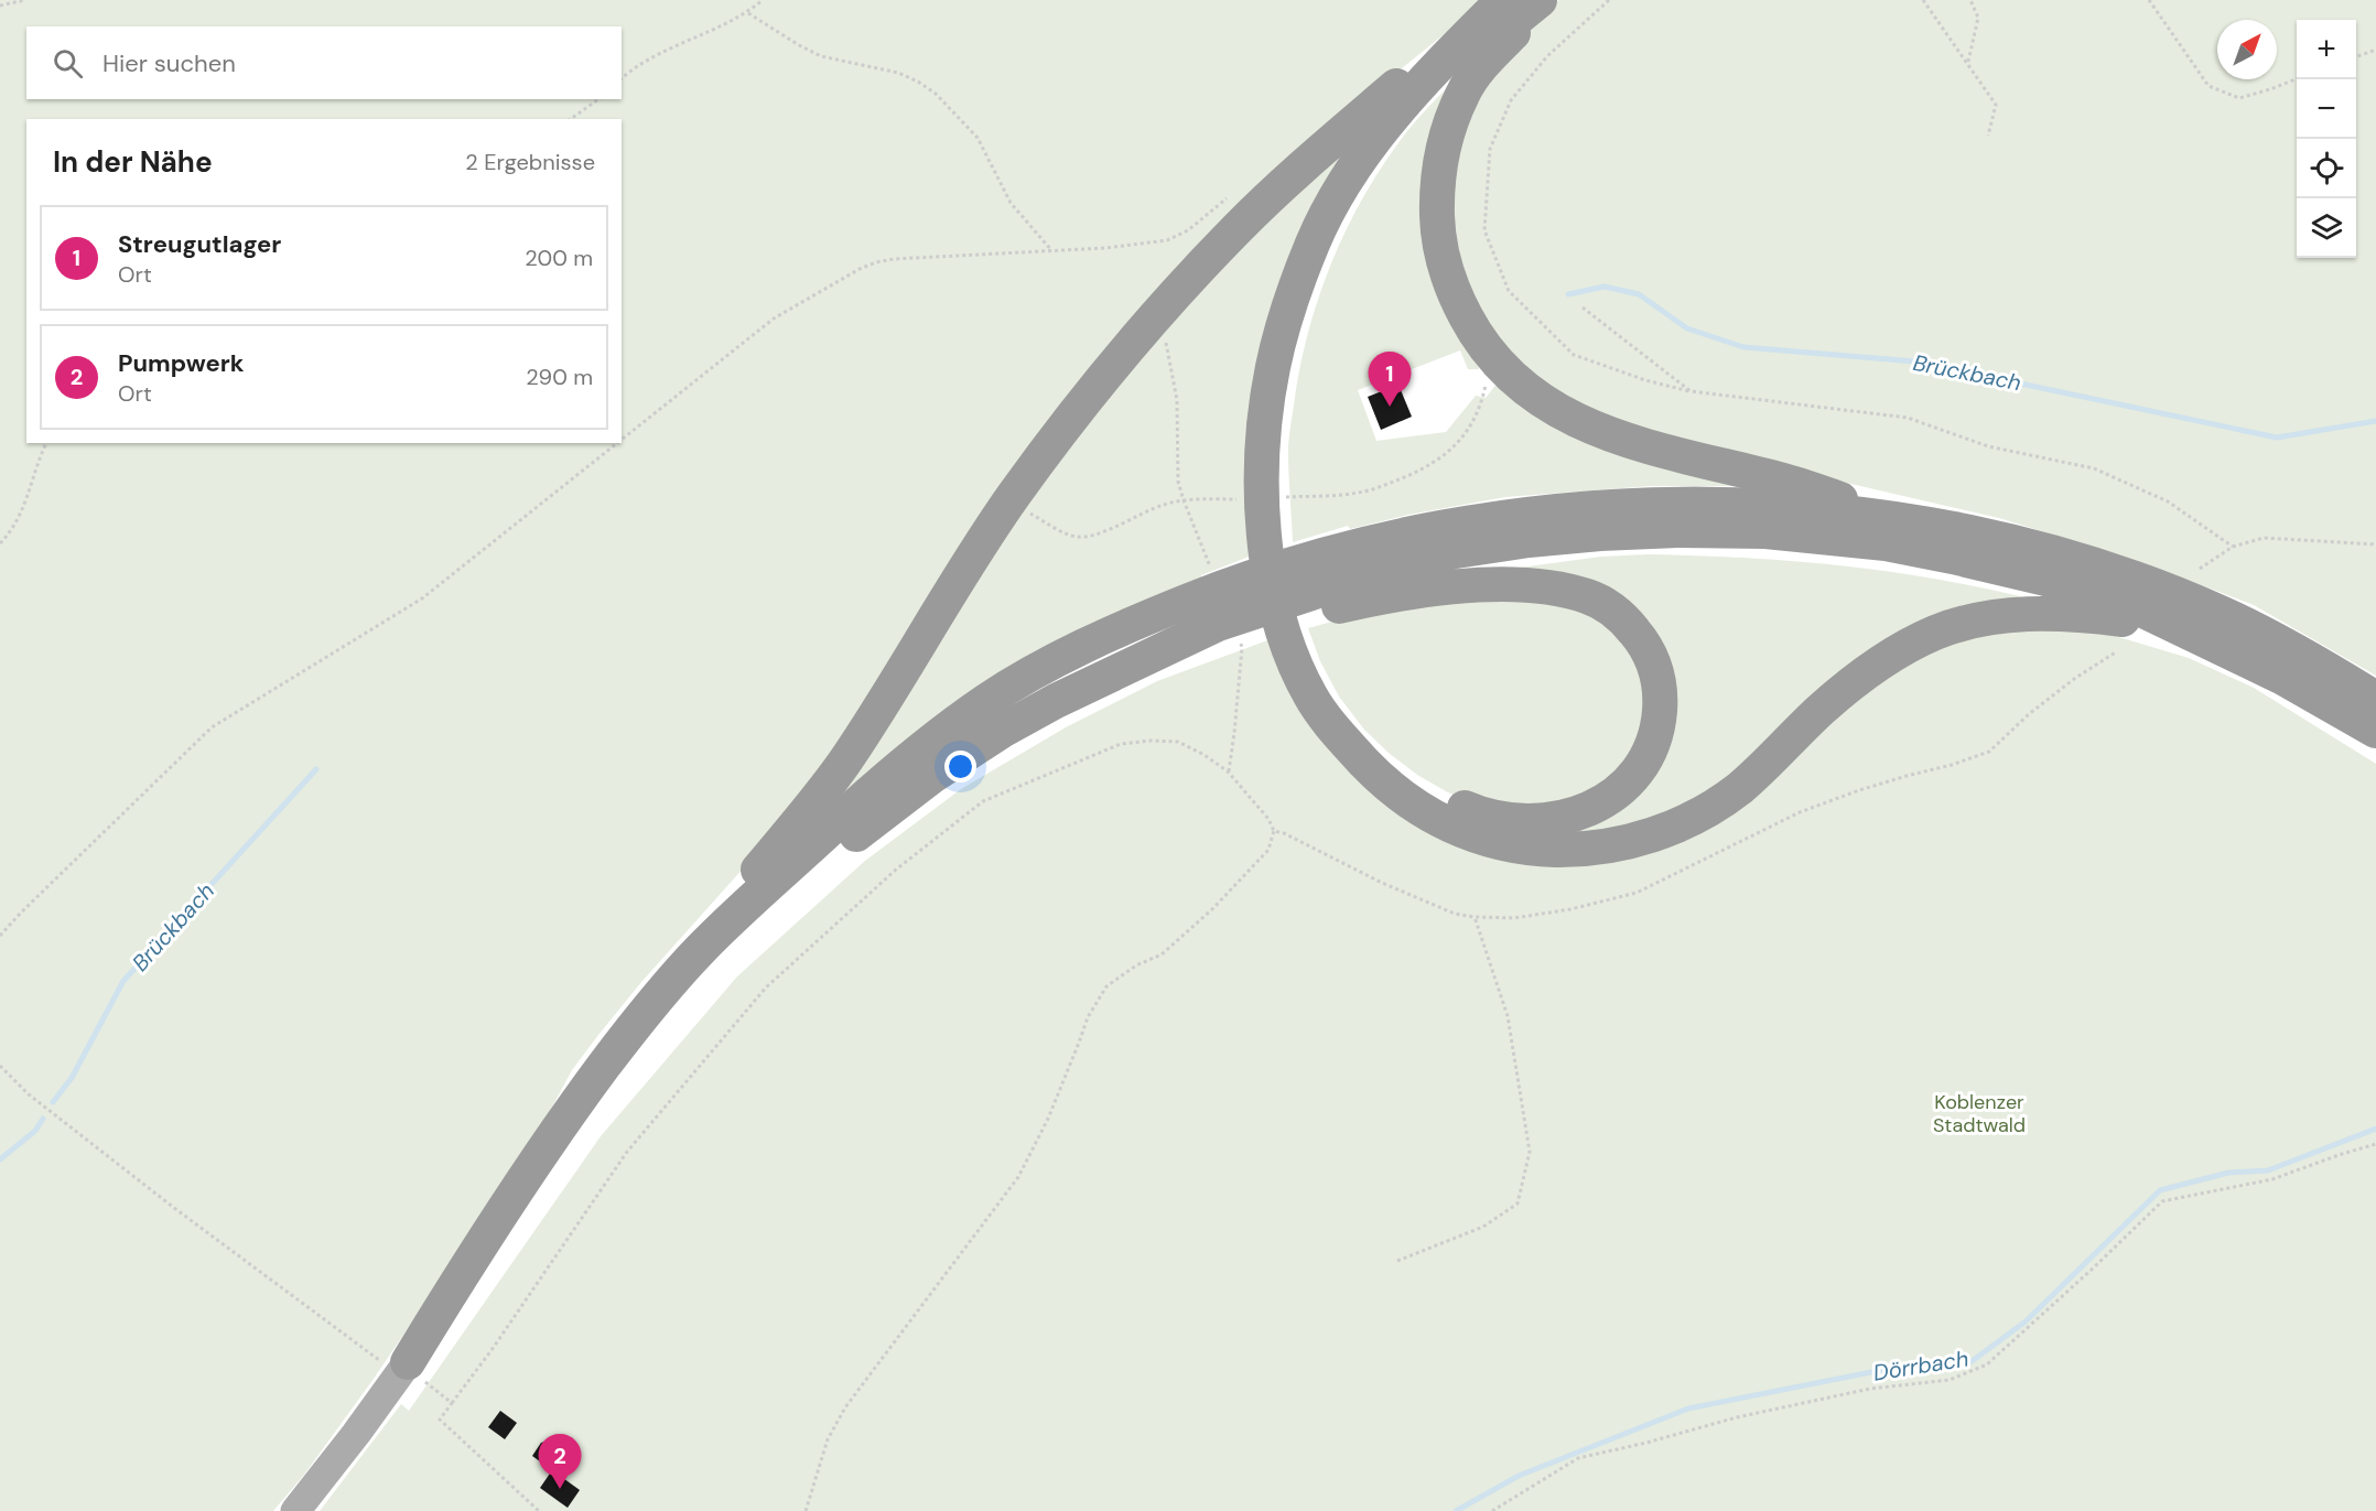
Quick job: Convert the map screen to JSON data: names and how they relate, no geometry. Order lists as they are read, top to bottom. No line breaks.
{"water":["Brückbach","Dörrbach"],"parks":["Koblenzer Stadtwald"],"north":"top right","page":{"map_buttons":["+","−"],"search":"Hier suchen","heading":["In der Nähe","2 Ergebnisse"],"list":[{"mark":"1","name":"Streugutlager","note":"Ort","value":"200 m"},{"mark":"2","name":"Pumpwerk","note":"Ort","value":"290 m"}],"pins":["1","2"]}}
